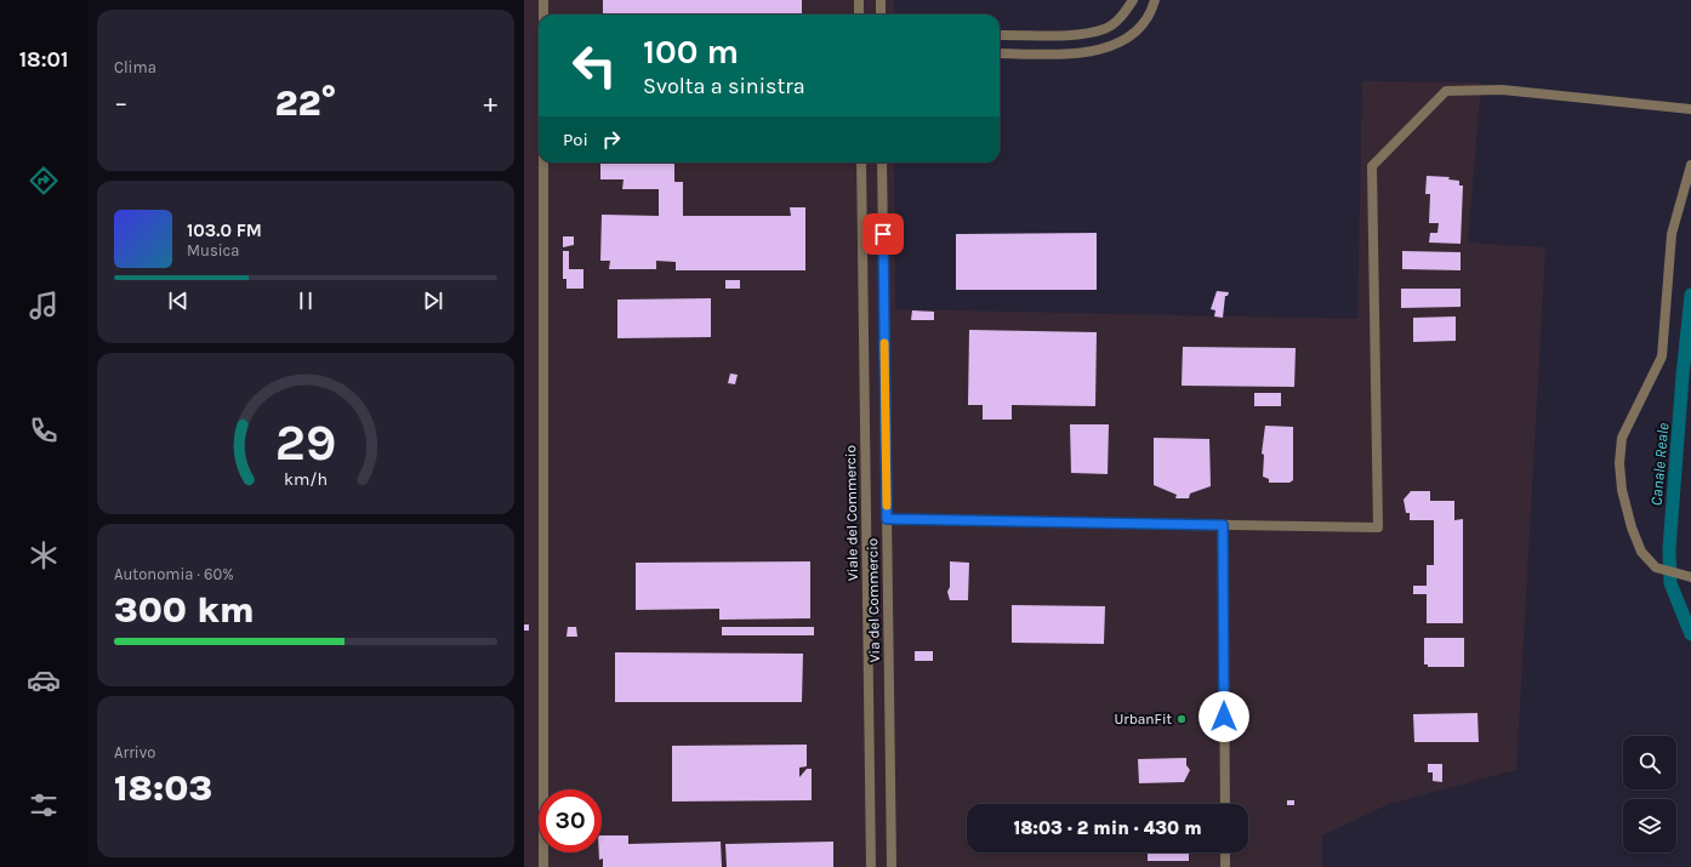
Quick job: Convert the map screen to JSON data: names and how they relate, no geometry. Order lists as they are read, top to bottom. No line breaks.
{"streets":{"street":["Viale del Commercio","Via del Commercio"]},"water":["Canale Reale"],"places":["UrbanFit"],"page":{"tabs":"18:01","tile":["Clima",["Autonomia · 60%","300 km"],["Arrivo","18:03"]],"turn":["100 m","Svolta a sinistra"],"heat":["−","22°","+"],"then":"Poi","song":["103.0 FM","Musica"],"limit":"30","trip":"18:03 · 2 min · 430 m","gauge":["29","km/h"]}}
